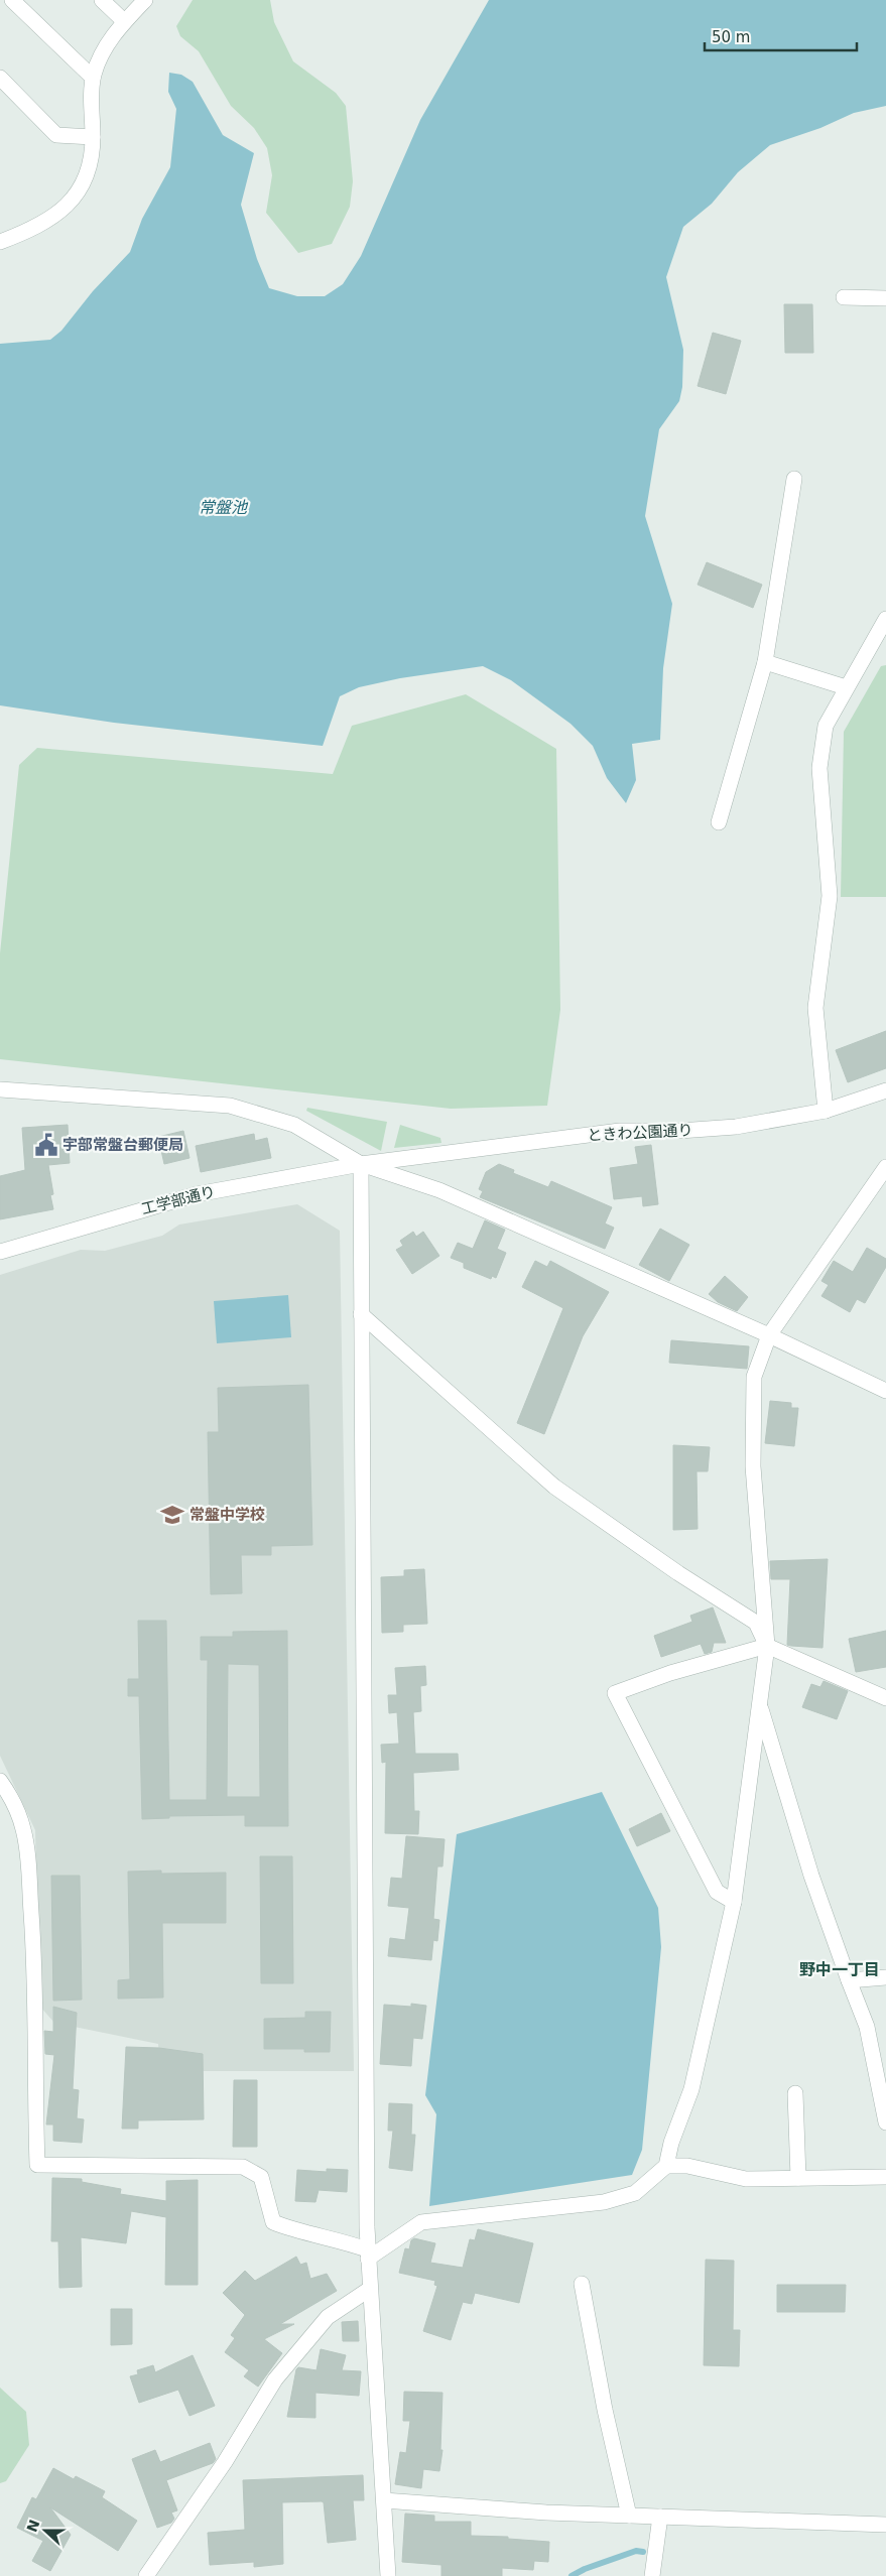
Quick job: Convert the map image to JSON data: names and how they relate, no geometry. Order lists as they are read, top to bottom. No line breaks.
{"streets":{"street":["ときわ公園通り","工学部通り"]},"crossings":[["ときわ公園通り","工学部通り"]],"districts":["野中一丁目"],"water":["常盤池"],"places":{"public building":["宇部常盤台郵便局"],"school or university":["常盤中学校"]},"scale_bar":"50 m","north":"left"}
